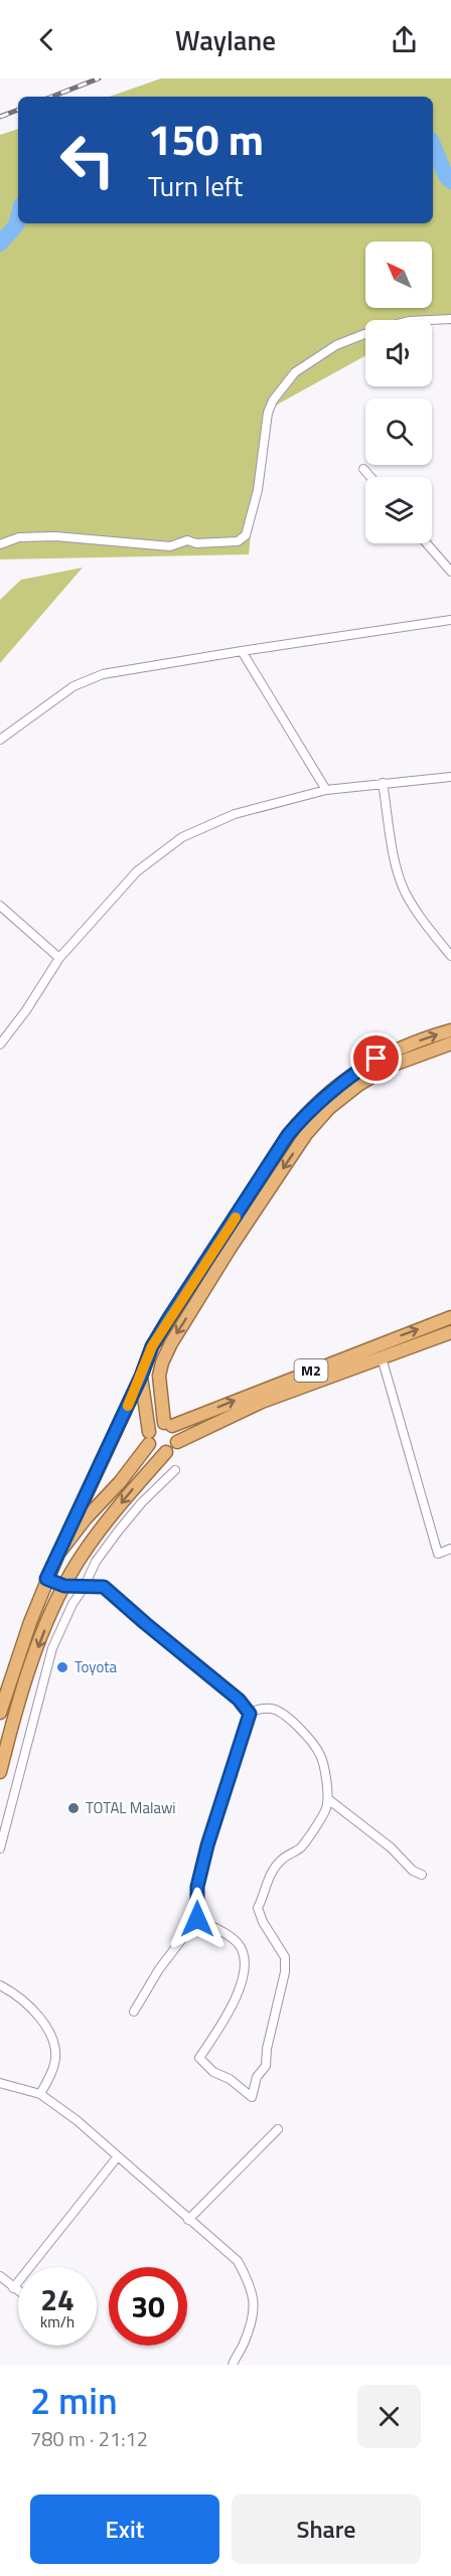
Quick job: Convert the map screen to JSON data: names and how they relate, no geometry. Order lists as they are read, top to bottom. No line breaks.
{"streets":{"highway":["M2"]},"places":["Toyota","TOTAL Malawi"],"north":"top left","page":{"header":"Waylane","turn":["150 m","Turn left"],"speed":"24 km/h","limit":"30","heading":["2 min","780 m · 21:12"],"buttons":["Exit","Share"]}}
